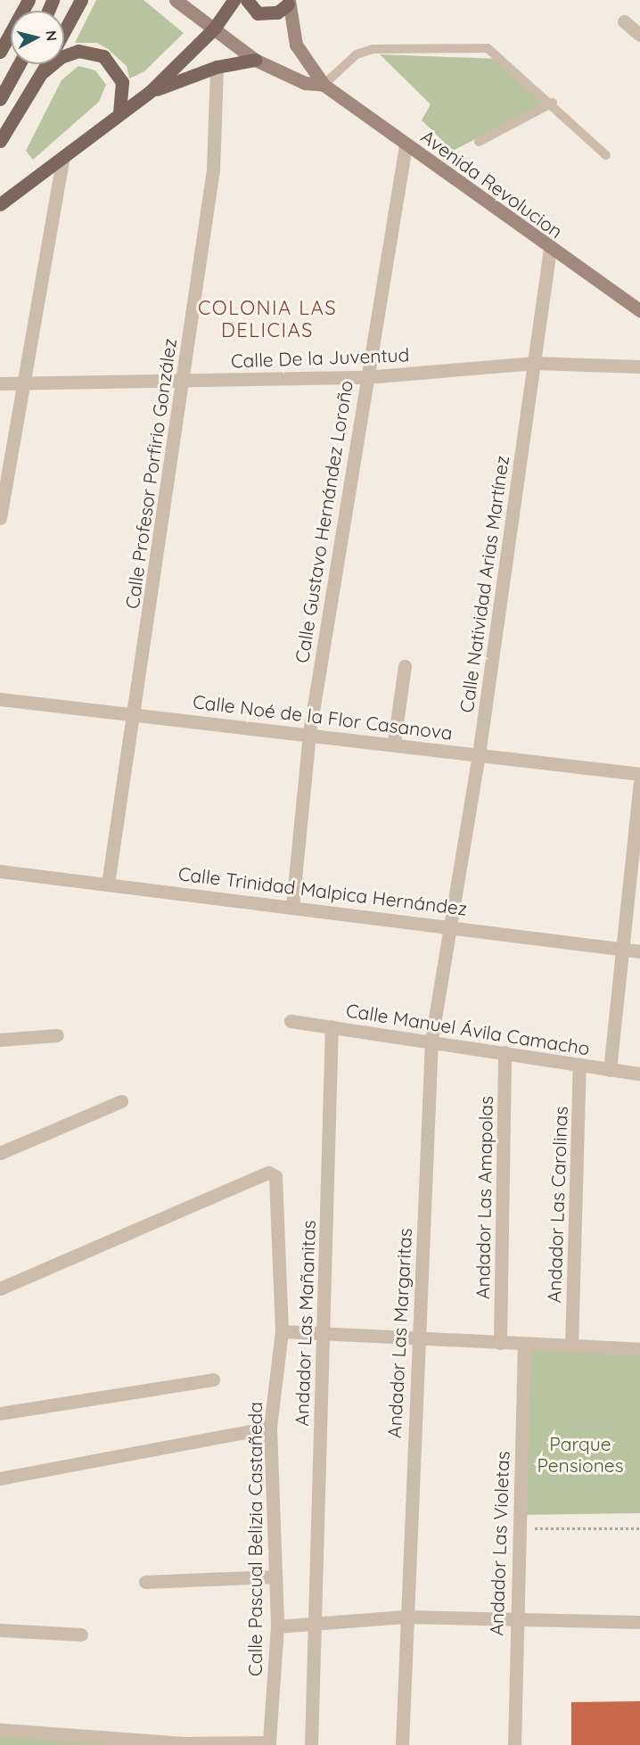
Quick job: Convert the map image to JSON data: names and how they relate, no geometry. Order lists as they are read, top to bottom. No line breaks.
{"streets":{"street":["Avenida Revolucion","Calle De la Juventud","Calle Profesor Porfirio González","Calle Gustavo Hernández Loroño","Calle Natividad Arias Martínez","Calle Noé de la Flor Casanova","Calle Trinidad Malpica Hernández","Calle Manuel Ávila Camacho","Andador Las Amapolas","Andador Las Carolinas","Andador Las Mañanitas","Andador Las Margaritas","Calle Pascual Belizia Castañeda","Andador Las Violetas"]},"crossings":[["Avenida Revolucion","Calle Gustavo Hernández Loroño"],["Avenida Revolucion","Calle Natividad Arias Martínez"],["Calle De la Juventud","Calle Profesor Porfirio González"],["Calle De la Juventud","Calle Gustavo Hernández Loroño"],["Calle De la Juventud","Calle Natividad Arias Martínez"],["Calle Profesor Porfirio González","Calle Noé de la Flor Casanova"],["Calle Profesor Porfirio González","Calle Trinidad Malpica Hernández"],["Calle Gustavo Hernández Loroño","Calle Noé de la Flor Casanova"],["Calle Gustavo Hernández Loroño","Calle Trinidad Malpica Hernández"],["Calle Natividad Arias Martínez","Calle Noé de la Flor Casanova"],["Calle Natividad Arias Martínez","Calle Trinidad Malpica Hernández"],["Calle Natividad Arias Martínez","Andador Las Margaritas"],["Calle Trinidad Malpica Hernández","Andador Las Margaritas"],["Calle Manuel Ávila Camacho","Andador Las Amapolas"],["Calle Manuel Ávila Camacho","Andador Las Carolinas"],["Calle Manuel Ávila Camacho","Andador Las Mañanitas"],["Calle Manuel Ávila Camacho","Andador Las Margaritas"]],"districts":["COLONIA LAS DELICIAS"],"parks":["Parque Pensiones"],"north":"right"}
